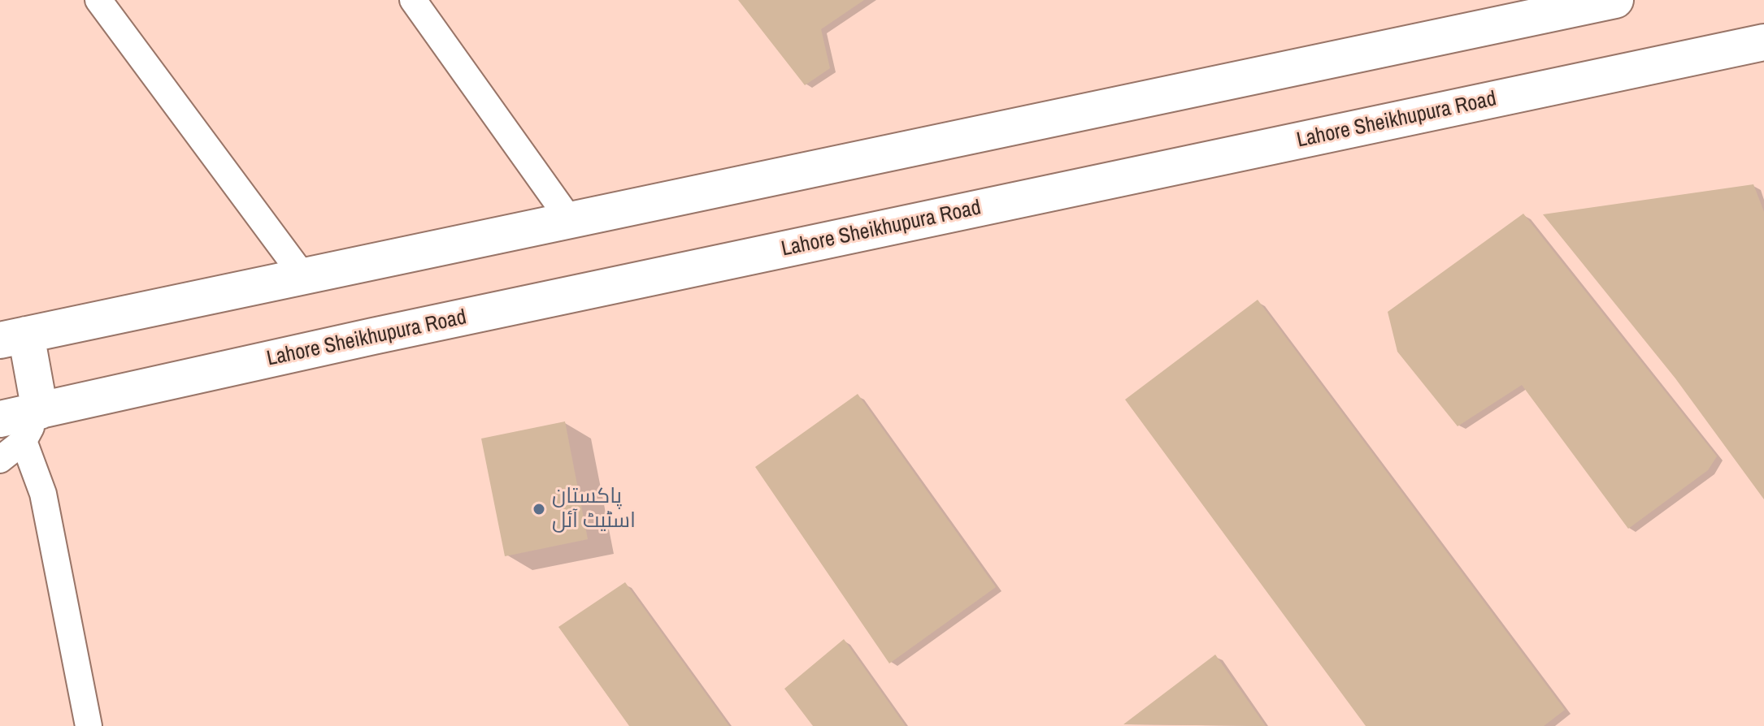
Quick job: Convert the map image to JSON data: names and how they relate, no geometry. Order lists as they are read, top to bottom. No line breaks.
{"streets":{"highway":["Lahore Sheikhupura Road"]},"places":["پاکستان اسٹیٹ آئل"]}
